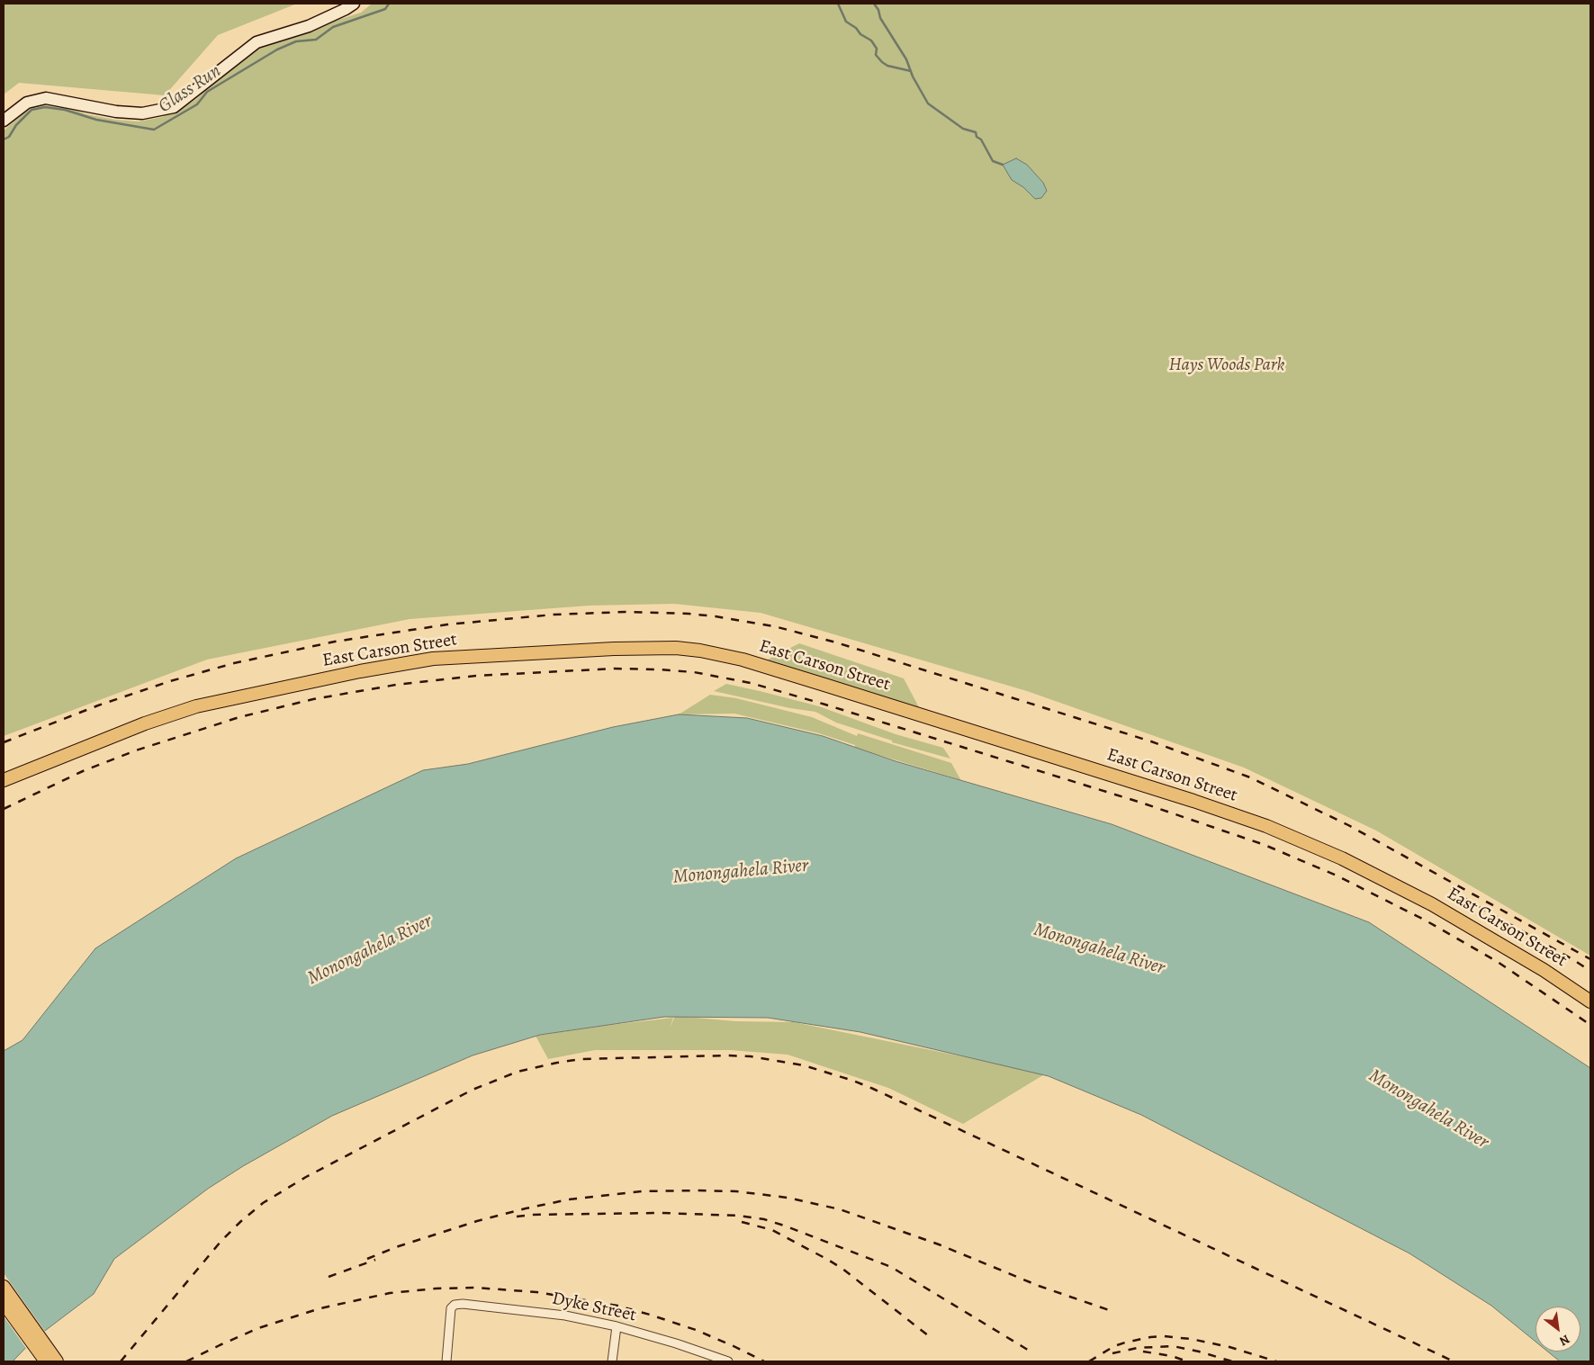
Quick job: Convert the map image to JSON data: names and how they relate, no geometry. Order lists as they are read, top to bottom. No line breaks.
{"streets":{"main road":["East Carson Street"],"street":["Dyke Street"]},"water":["Glass Run","Monongahela River"],"parks":["Hays Woods Park"],"north":"bottom right"}
